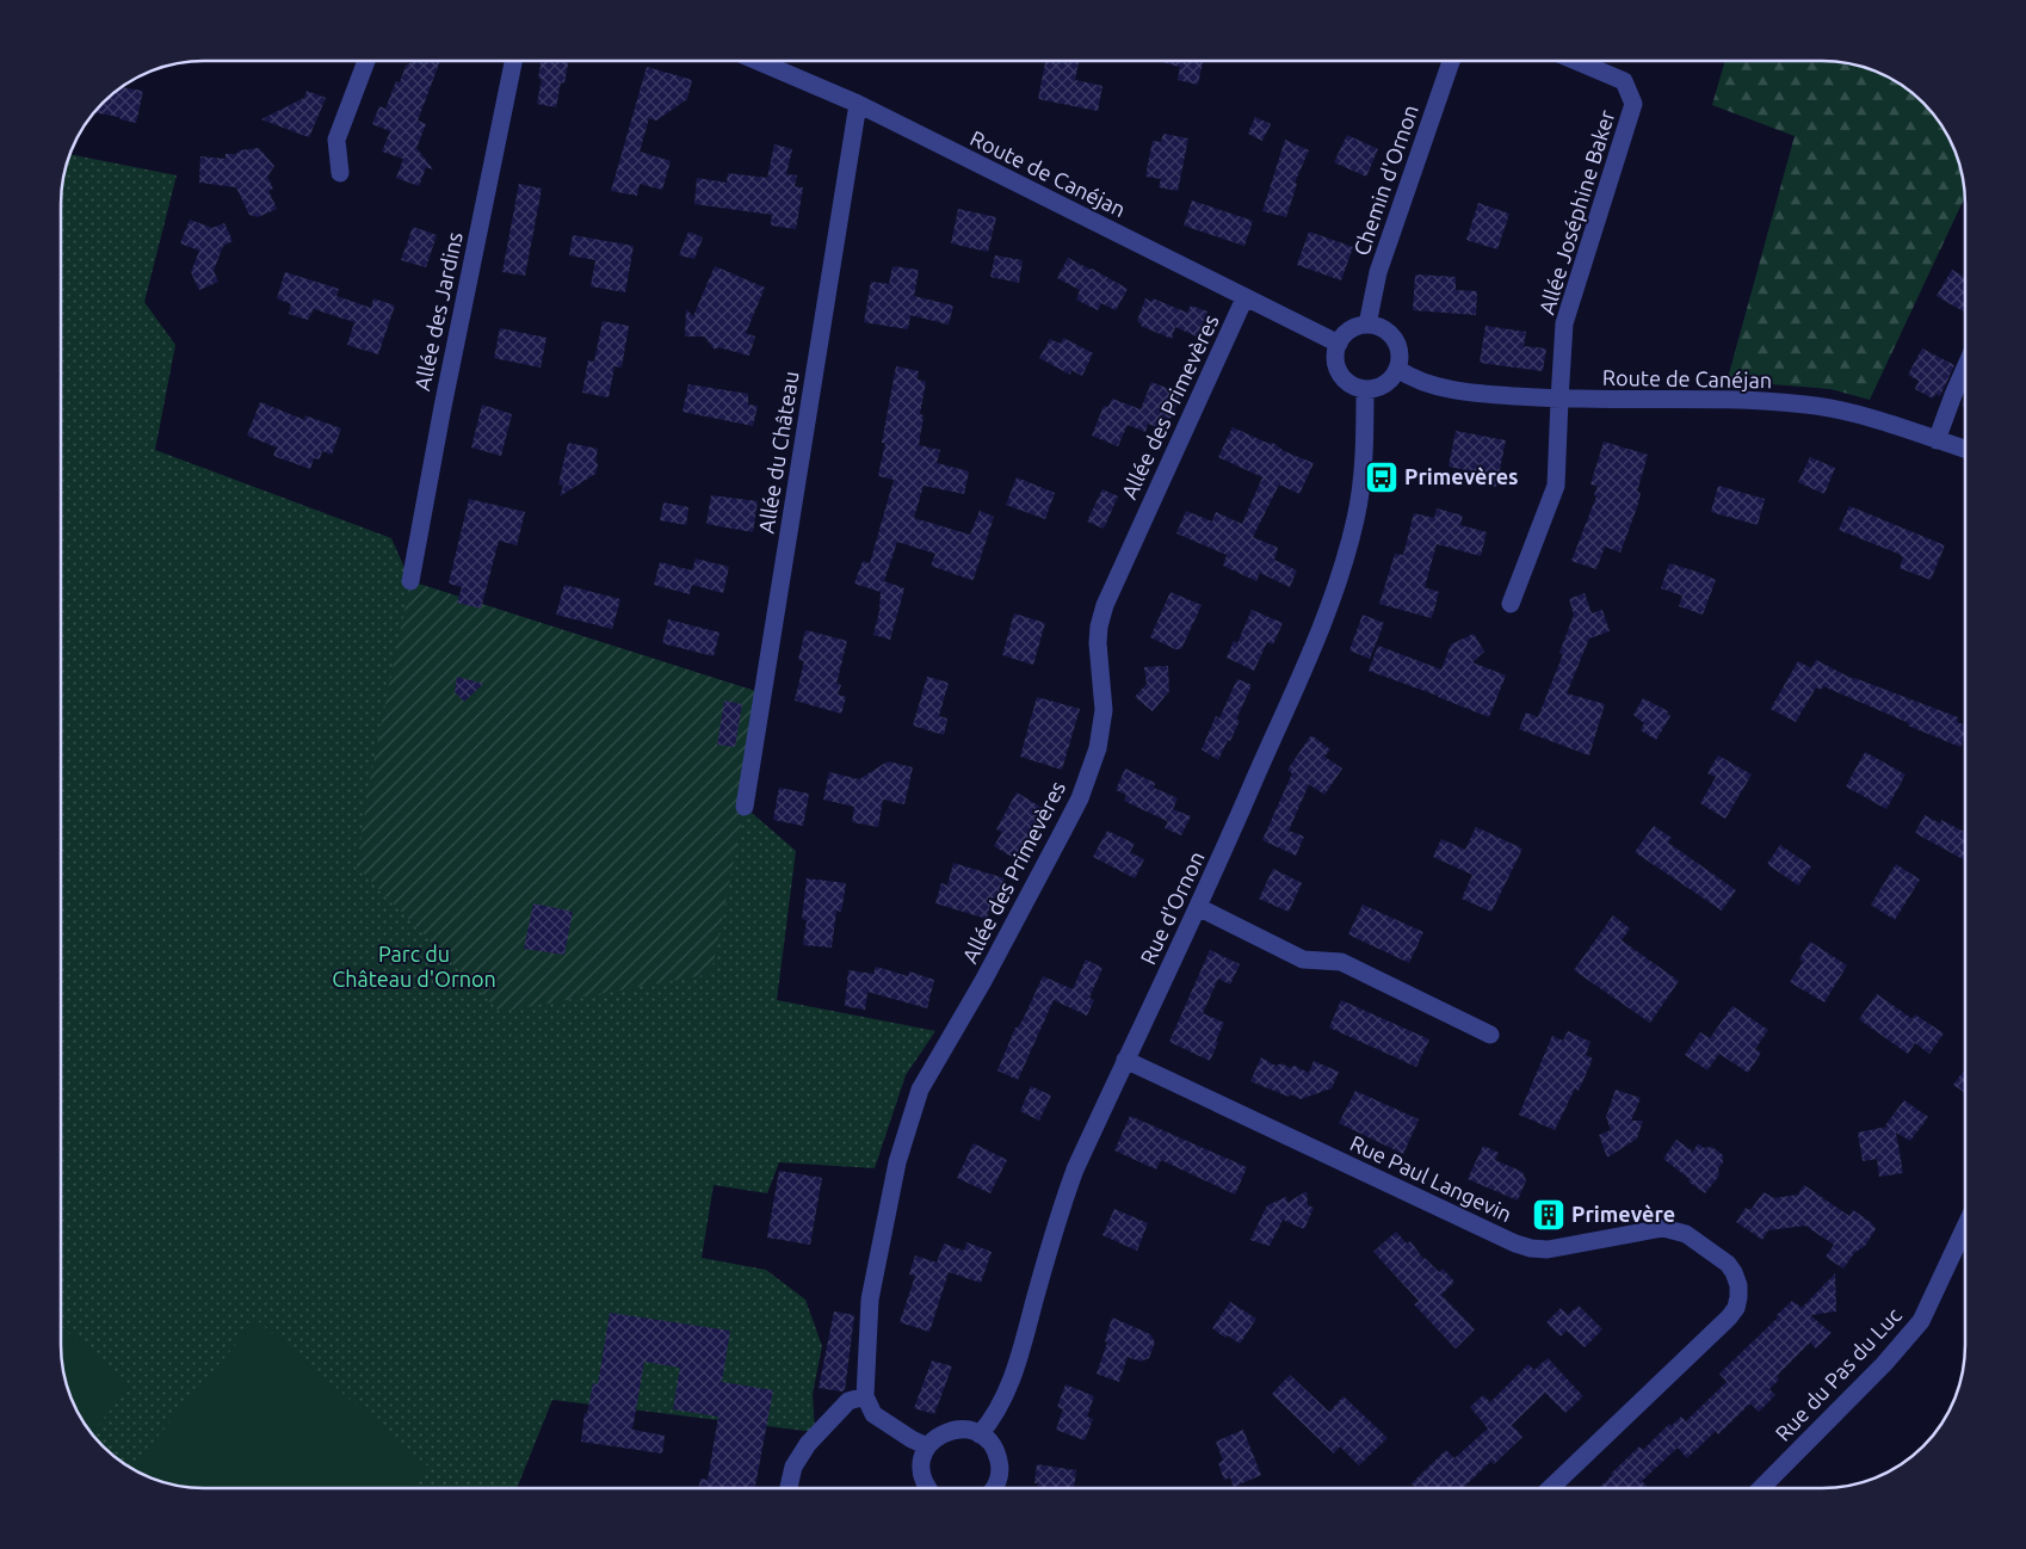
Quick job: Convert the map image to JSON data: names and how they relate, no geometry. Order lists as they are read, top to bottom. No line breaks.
{"streets":{"street":["Route de Canéjan","Chemin d'Ornon","Allée Joséphine Baker","Allée des Jardins","Allée des Primevères","Allée du Château","Rue d'Ornon","Rue Paul Langevin","Rue du Pas du Luc"]},"crossings":[["Route de Canéjan","Chemin d'Ornon"],["Route de Canéjan","Allée Joséphine Baker"],["Route de Canéjan","Allée des Primevères"],["Route de Canéjan","Allée du Château"],["Route de Canéjan","Rue d'Ornon"],["Chemin d'Ornon","Rue d'Ornon"],["Rue d'Ornon","Rue Paul Langevin"]],"parks":["Parc du Château d'Ornon"],"places":{"bus stop":["Primevères"],"building":["Primevère"]}}
